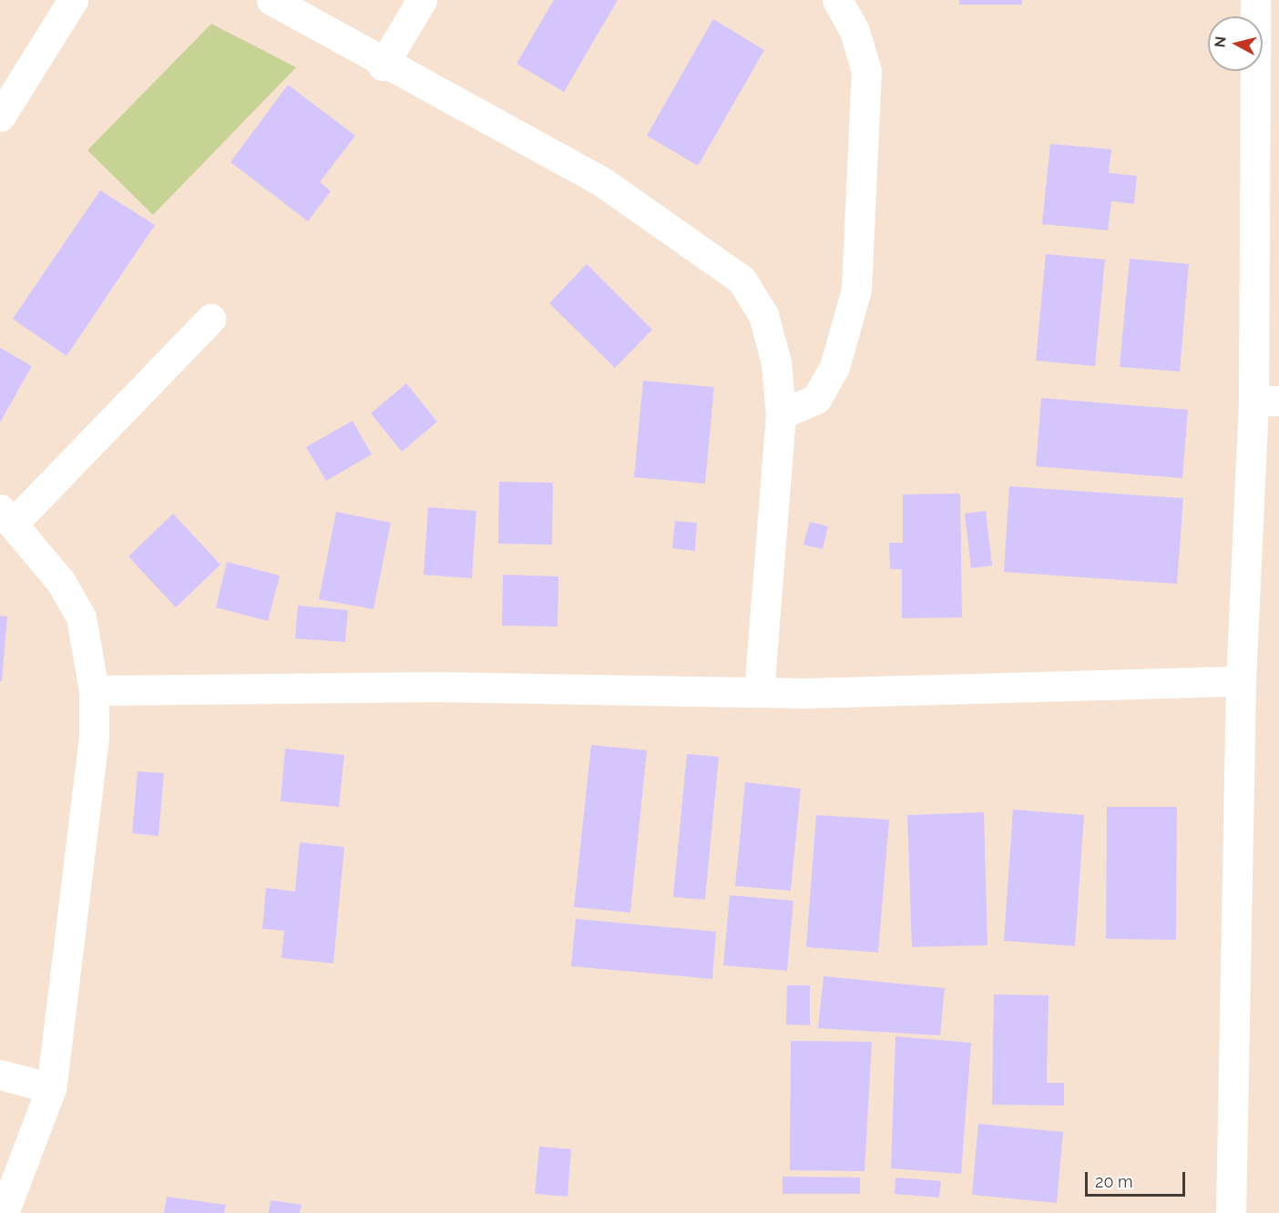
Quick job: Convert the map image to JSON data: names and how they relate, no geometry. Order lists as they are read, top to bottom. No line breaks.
{"scale_bar":"20 m","north":"left"}
